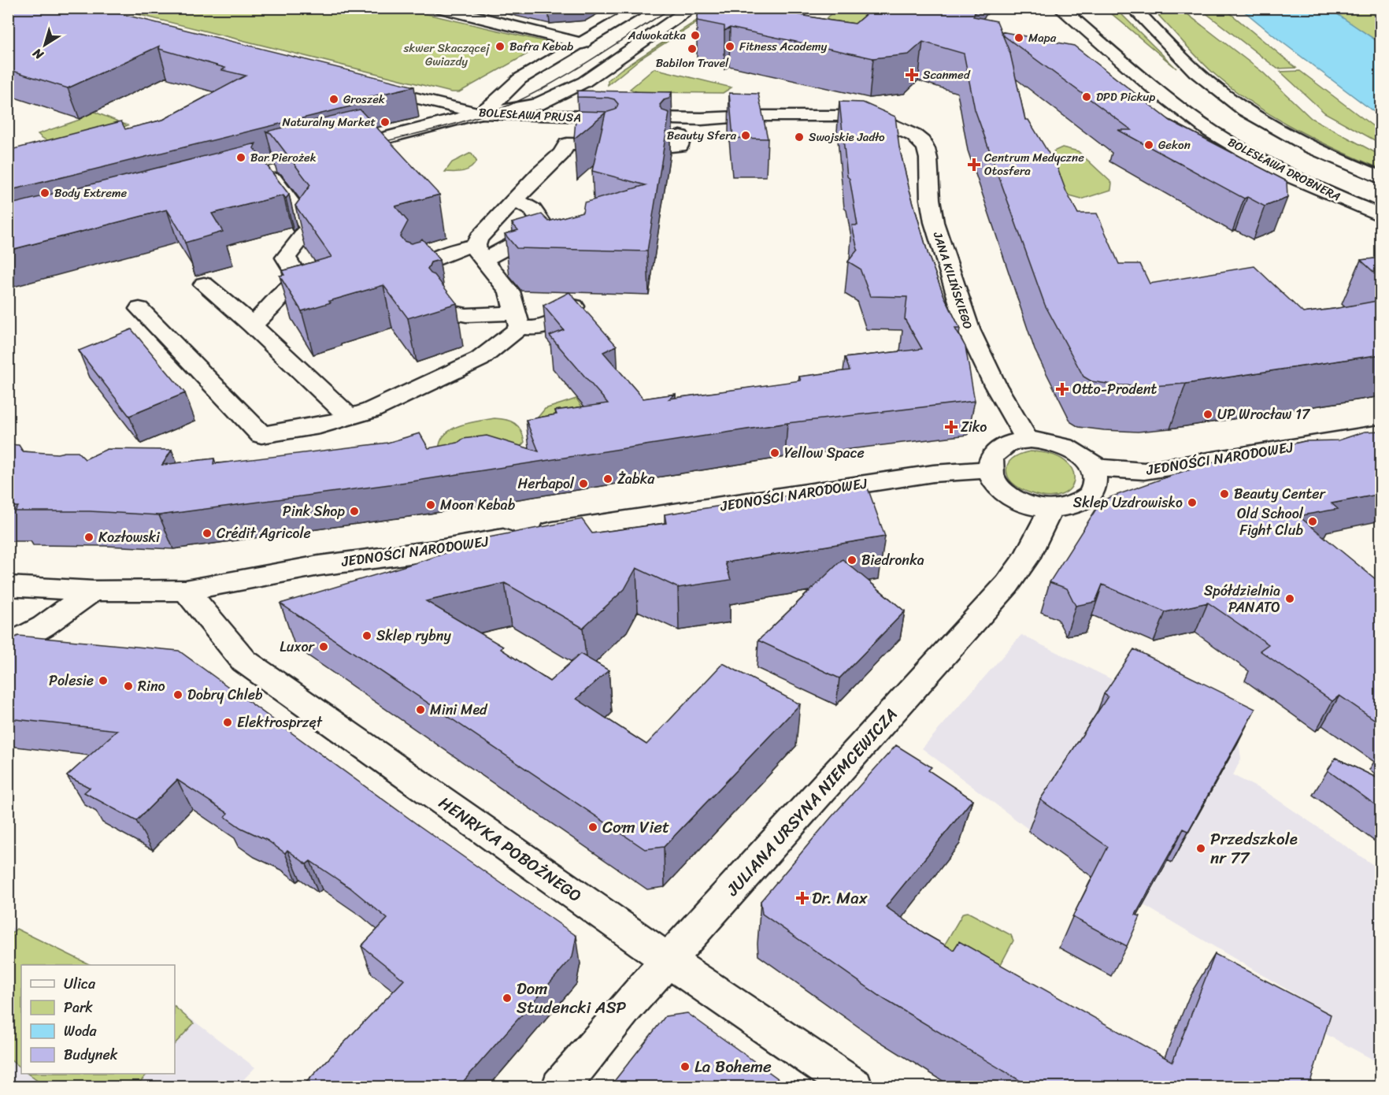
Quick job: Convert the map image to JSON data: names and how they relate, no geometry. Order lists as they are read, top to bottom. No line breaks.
{"streets":{"street":["BOLESŁAWA PRUSA","BOLESŁAWA DROBNERA","JANA KILIŃSKIEGO","JEDNOŚCI NARODOWEJ","JULIANA URSYNA NIEMCEWICZA","HENRYKA POBOŻNEGO"]},"crossings":[["BOLESŁAWA PRUSA","JANA KILIŃSKIEGO"],["JANA KILIŃSKIEGO","JEDNOŚCI NARODOWEJ"],["JANA KILIŃSKIEGO","JULIANA URSYNA NIEMCEWICZA"],["JEDNOŚCI NARODOWEJ","JULIANA URSYNA NIEMCEWICZA"],["JEDNOŚCI NARODOWEJ","HENRYKA POBOŻNEGO"],["JULIANA URSYNA NIEMCEWICZA","HENRYKA POBOŻNEGO"]],"parks":["skwer Skaczącej Gwiazdy"],"places":{"other":["Adwokatka","Mapa","Bafra Kebab","Fitness Academy","Babilon Travel","DPD Pickup","Groszek","Naturalny Market","Beauty Sfera","Swojskie Jadło","Gekon","Bar Pierożek","Body Extreme","UP Wrocław 17","Yellow Space","Żabka","Herbapol","Beauty Center","Sklep Uzdrowisko","Moon Kebab","Pink Shop","Old School Fight Club","Crédit Agricole","Kozłowski","Biedronka","Spółdzielnia PANATO","Sklep rybny","Luxor","Polesie","Rino","Dobry Chleb","Mini Med","Elektrosprzęt","Cơm Viet","Przedszkole nr 77","Dom Studencki ASP","La Boheme"],"health":["Scanmed","Centrum Medyczne Otosfera","Otto-Prodent","Ziko","Dr. Max"]},"legend":["Ulica","Park","Woda","Budynek"],"north":"bottom left"}
